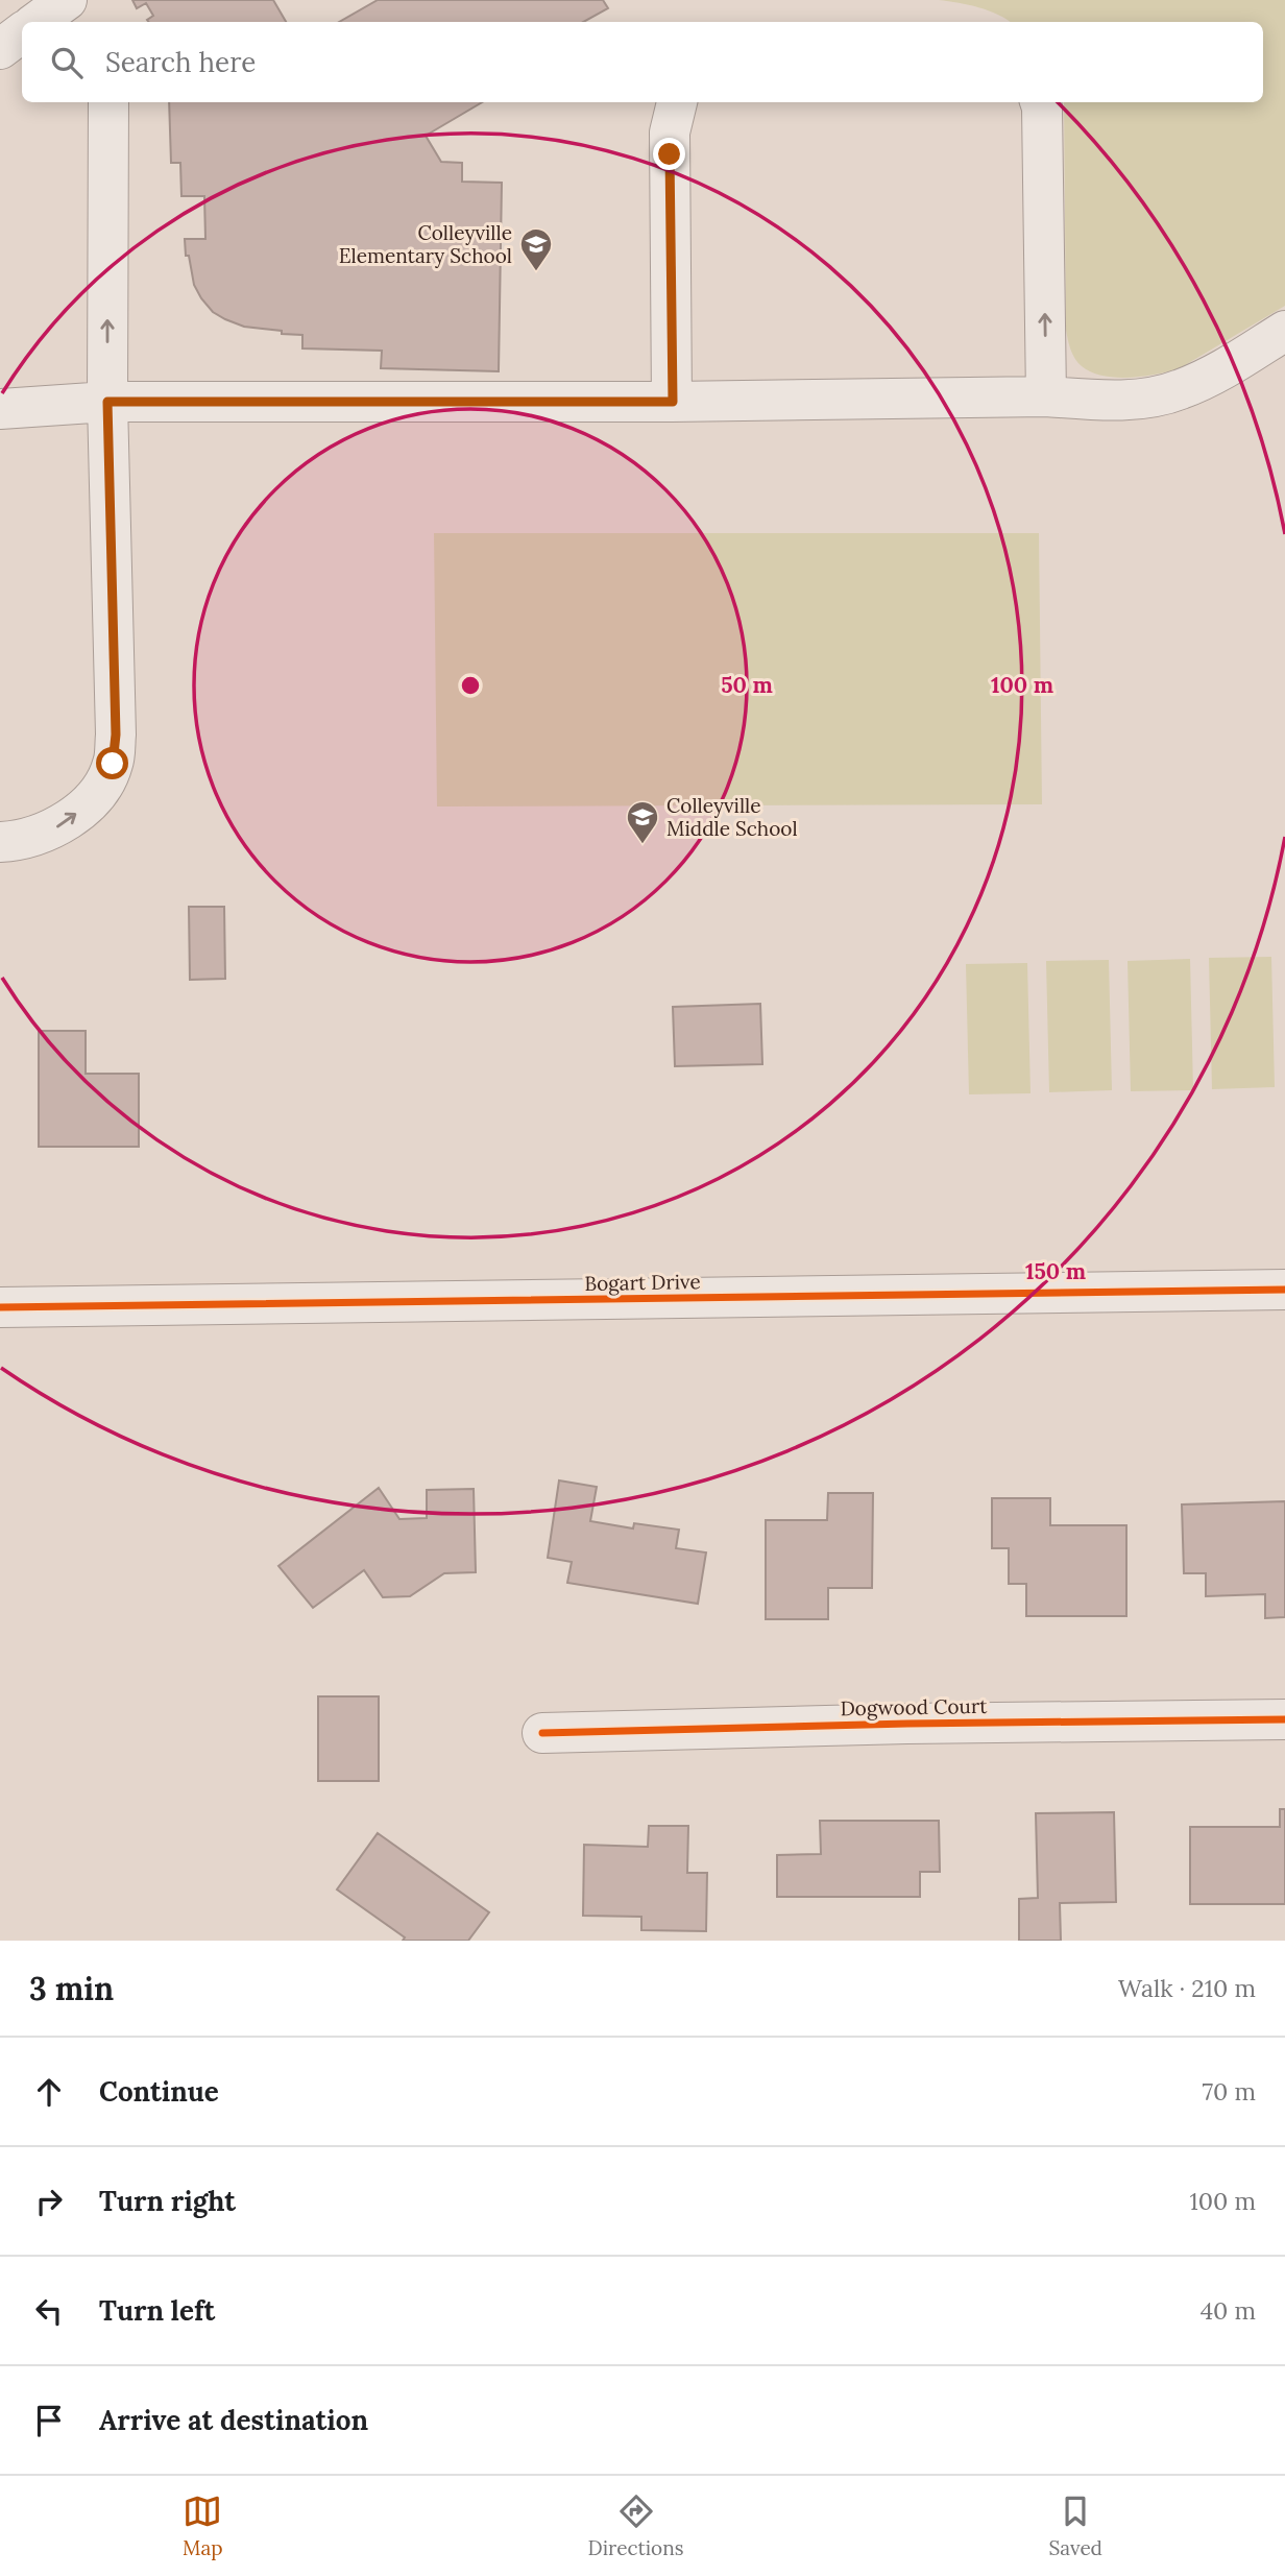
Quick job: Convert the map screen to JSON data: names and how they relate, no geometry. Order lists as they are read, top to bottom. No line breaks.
{"streets":{"street":["Bogart Drive","Dogwood Court"]},"places":{"school or university":["Colleyville Elementary School","Colleyville Middle School"]},"page":{"search":"Search here","heading":["3 min","Walk · 210 m"],"list":[["Continue","70 m"],["Turn right","100 m"],["Turn left","40 m"],"Arrive at destination"],"nav":["Map","Directions","Saved"]},"rings":["50 m","100 m","150 m"]}
